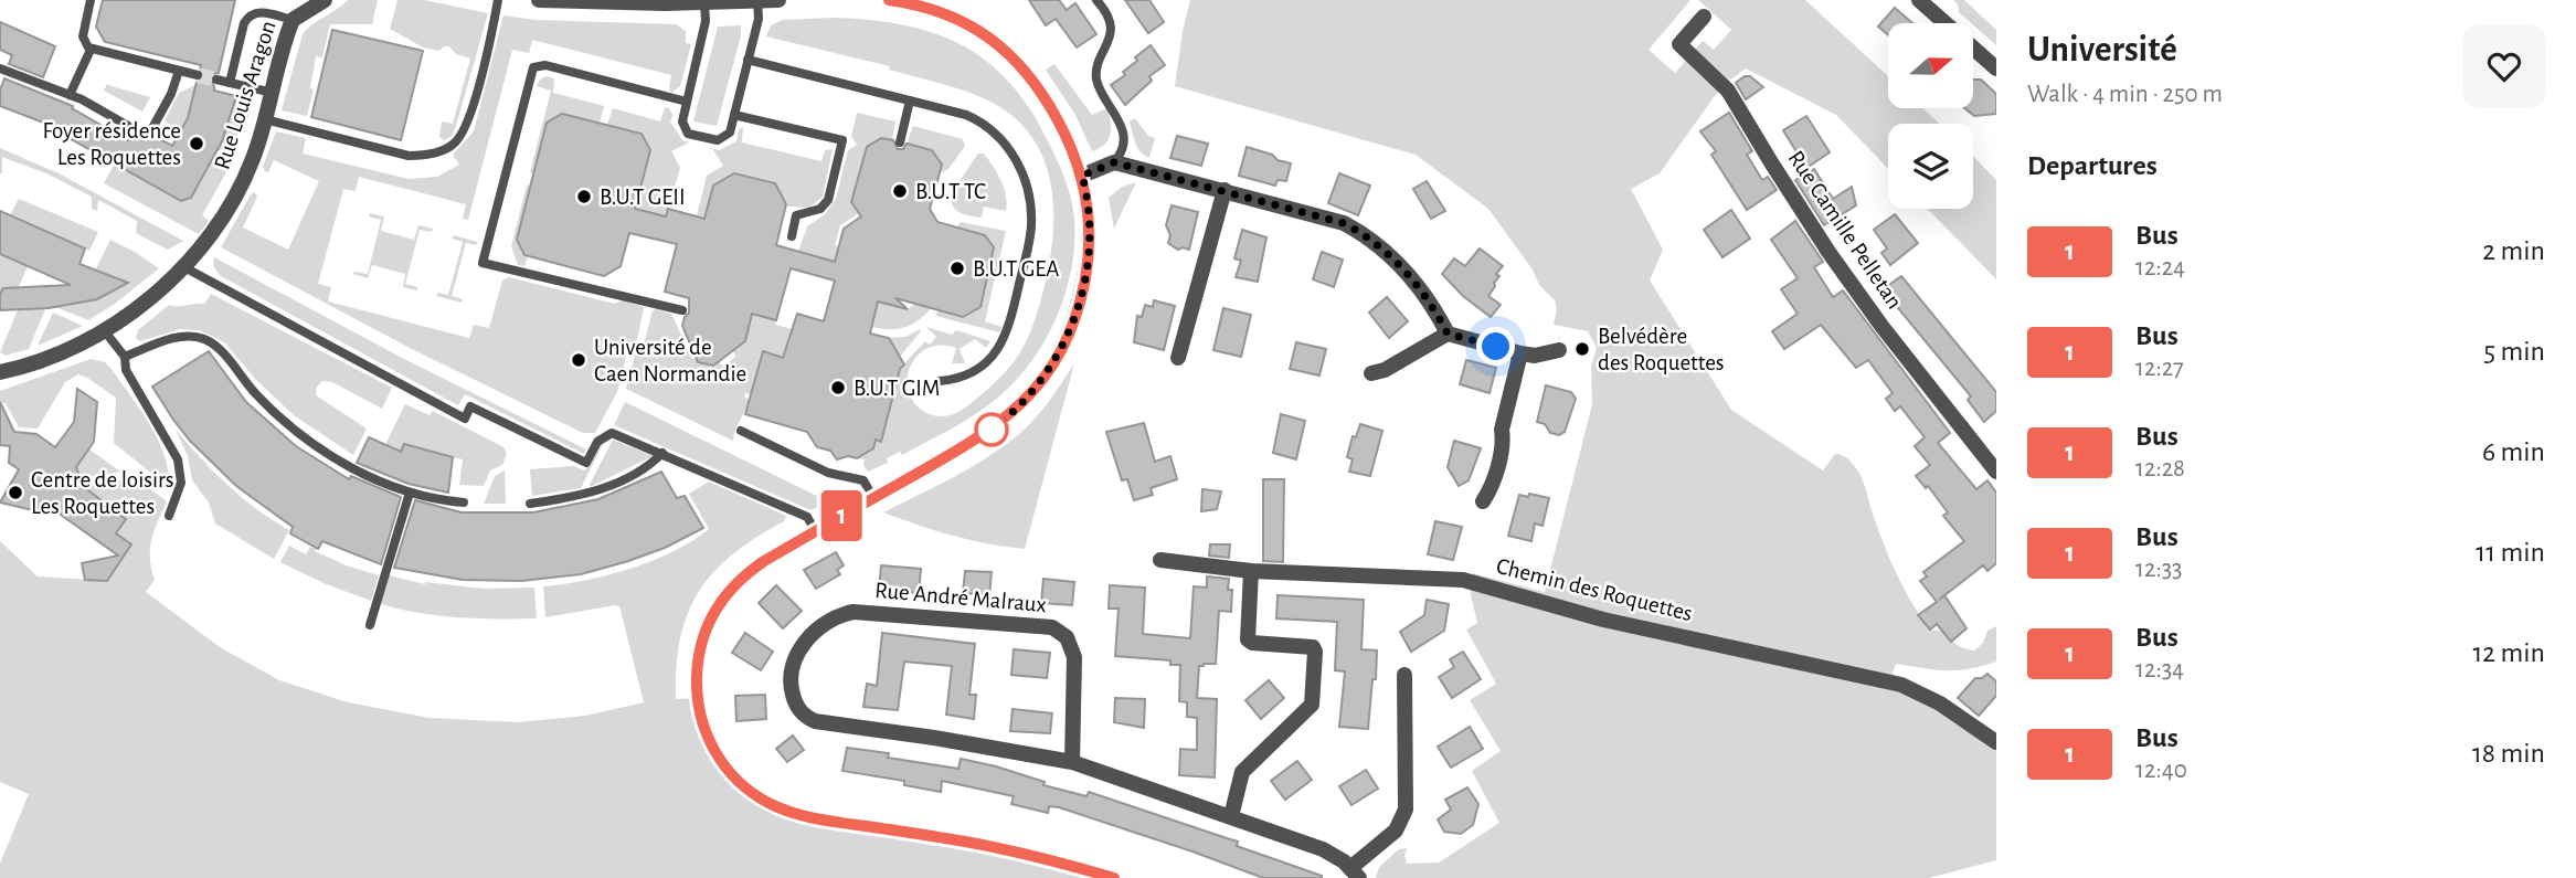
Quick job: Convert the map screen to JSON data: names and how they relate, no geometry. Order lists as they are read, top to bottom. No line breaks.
{"streets":{"street":["Rue Louis Aragon","Rue Camille Pelletan","Chemin des Roquettes","Rue André Malraux"]},"places":["Foyer résidence Les Roquettes","B.U.T TC","B.U.T GEII","B.U.T GEA","Belvédère des Roquettes","Université de Caen Normandie","B.U.T GIM","Centre de loisirs Les Roquettes"],"lines":["bus line 1"],"north":"right","page":{"on_map":"1","heading":[["Université","Walk · 4 min · 250 m"],"Departures"],"list":[{"mark":"1","name":"Bus","note":"12:24","value":"2 min"},{"mark":"1","name":"Bus","note":"12:27","value":"5 min"},{"mark":"1","name":"Bus","note":"12:28","value":"6 min"},{"mark":"1","name":"Bus","note":"12:33","value":"11 min"},{"mark":"1","name":"Bus","note":"12:34","value":"12 min"},{"mark":"1","name":"Bus","note":"12:40","value":"18 min"}]}}
